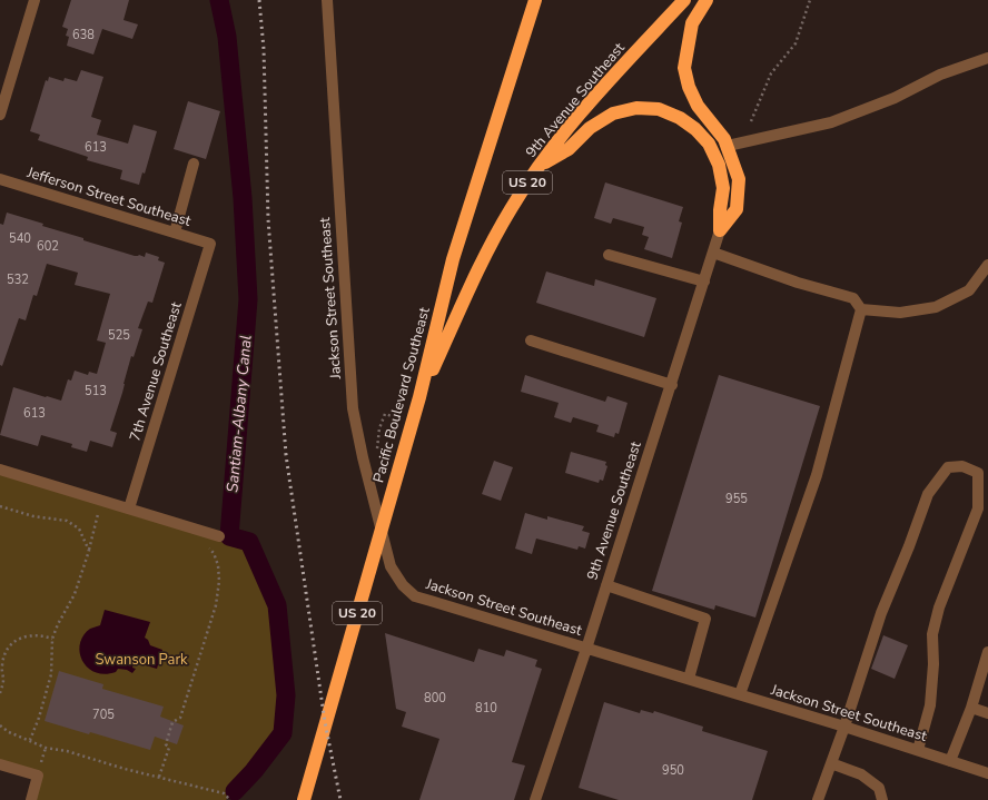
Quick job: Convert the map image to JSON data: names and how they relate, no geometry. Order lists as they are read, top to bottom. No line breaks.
{"streets":{"highway":["9th Avenue Southeast","US 20","Pacific Boulevard Southeast"],"street":["Jefferson Street Southeast","Jackson Street Southeast","7th Avenue Southeast"]},"crossings":[["9th Avenue Southeast","Jackson Street Southeast"],["9th Avenue Southeast","Pacific Boulevard Southeast"],["Jefferson Street Southeast","7th Avenue Southeast"]],"water":["Santiam-Albany Canal"],"parks":["Swanson Park"],"house_numbers":["638","613","540","602","532","525","513","613","955","800","810","705","950"]}
